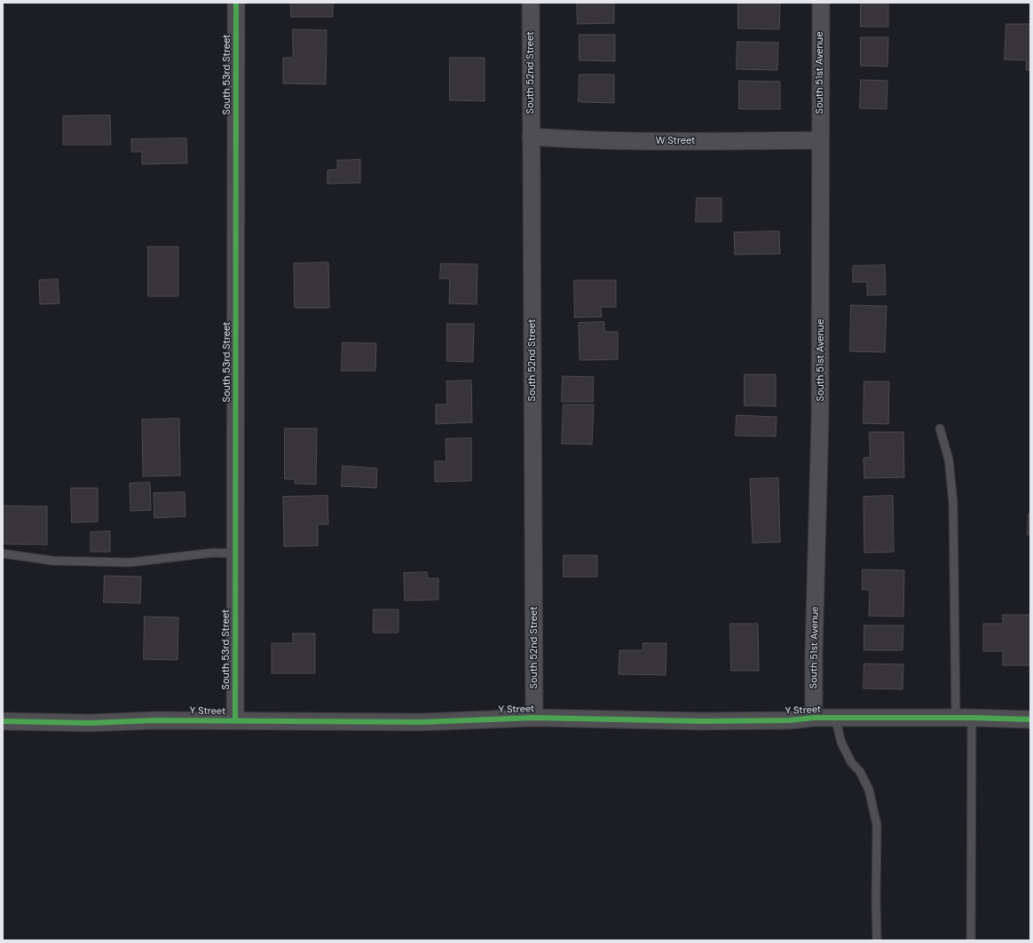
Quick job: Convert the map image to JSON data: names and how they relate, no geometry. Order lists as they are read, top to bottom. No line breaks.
{"streets":{"street":["South 52nd Street","South 51st Avenue","South 53rd Street","W Street","Y Street"]},"crossings":[["South 52nd Street","W Street"],["South 52nd Street","Y Street"],["South 51st Avenue","W Street"],["South 51st Avenue","Y Street"],["South 53rd Street","Y Street"]]}
